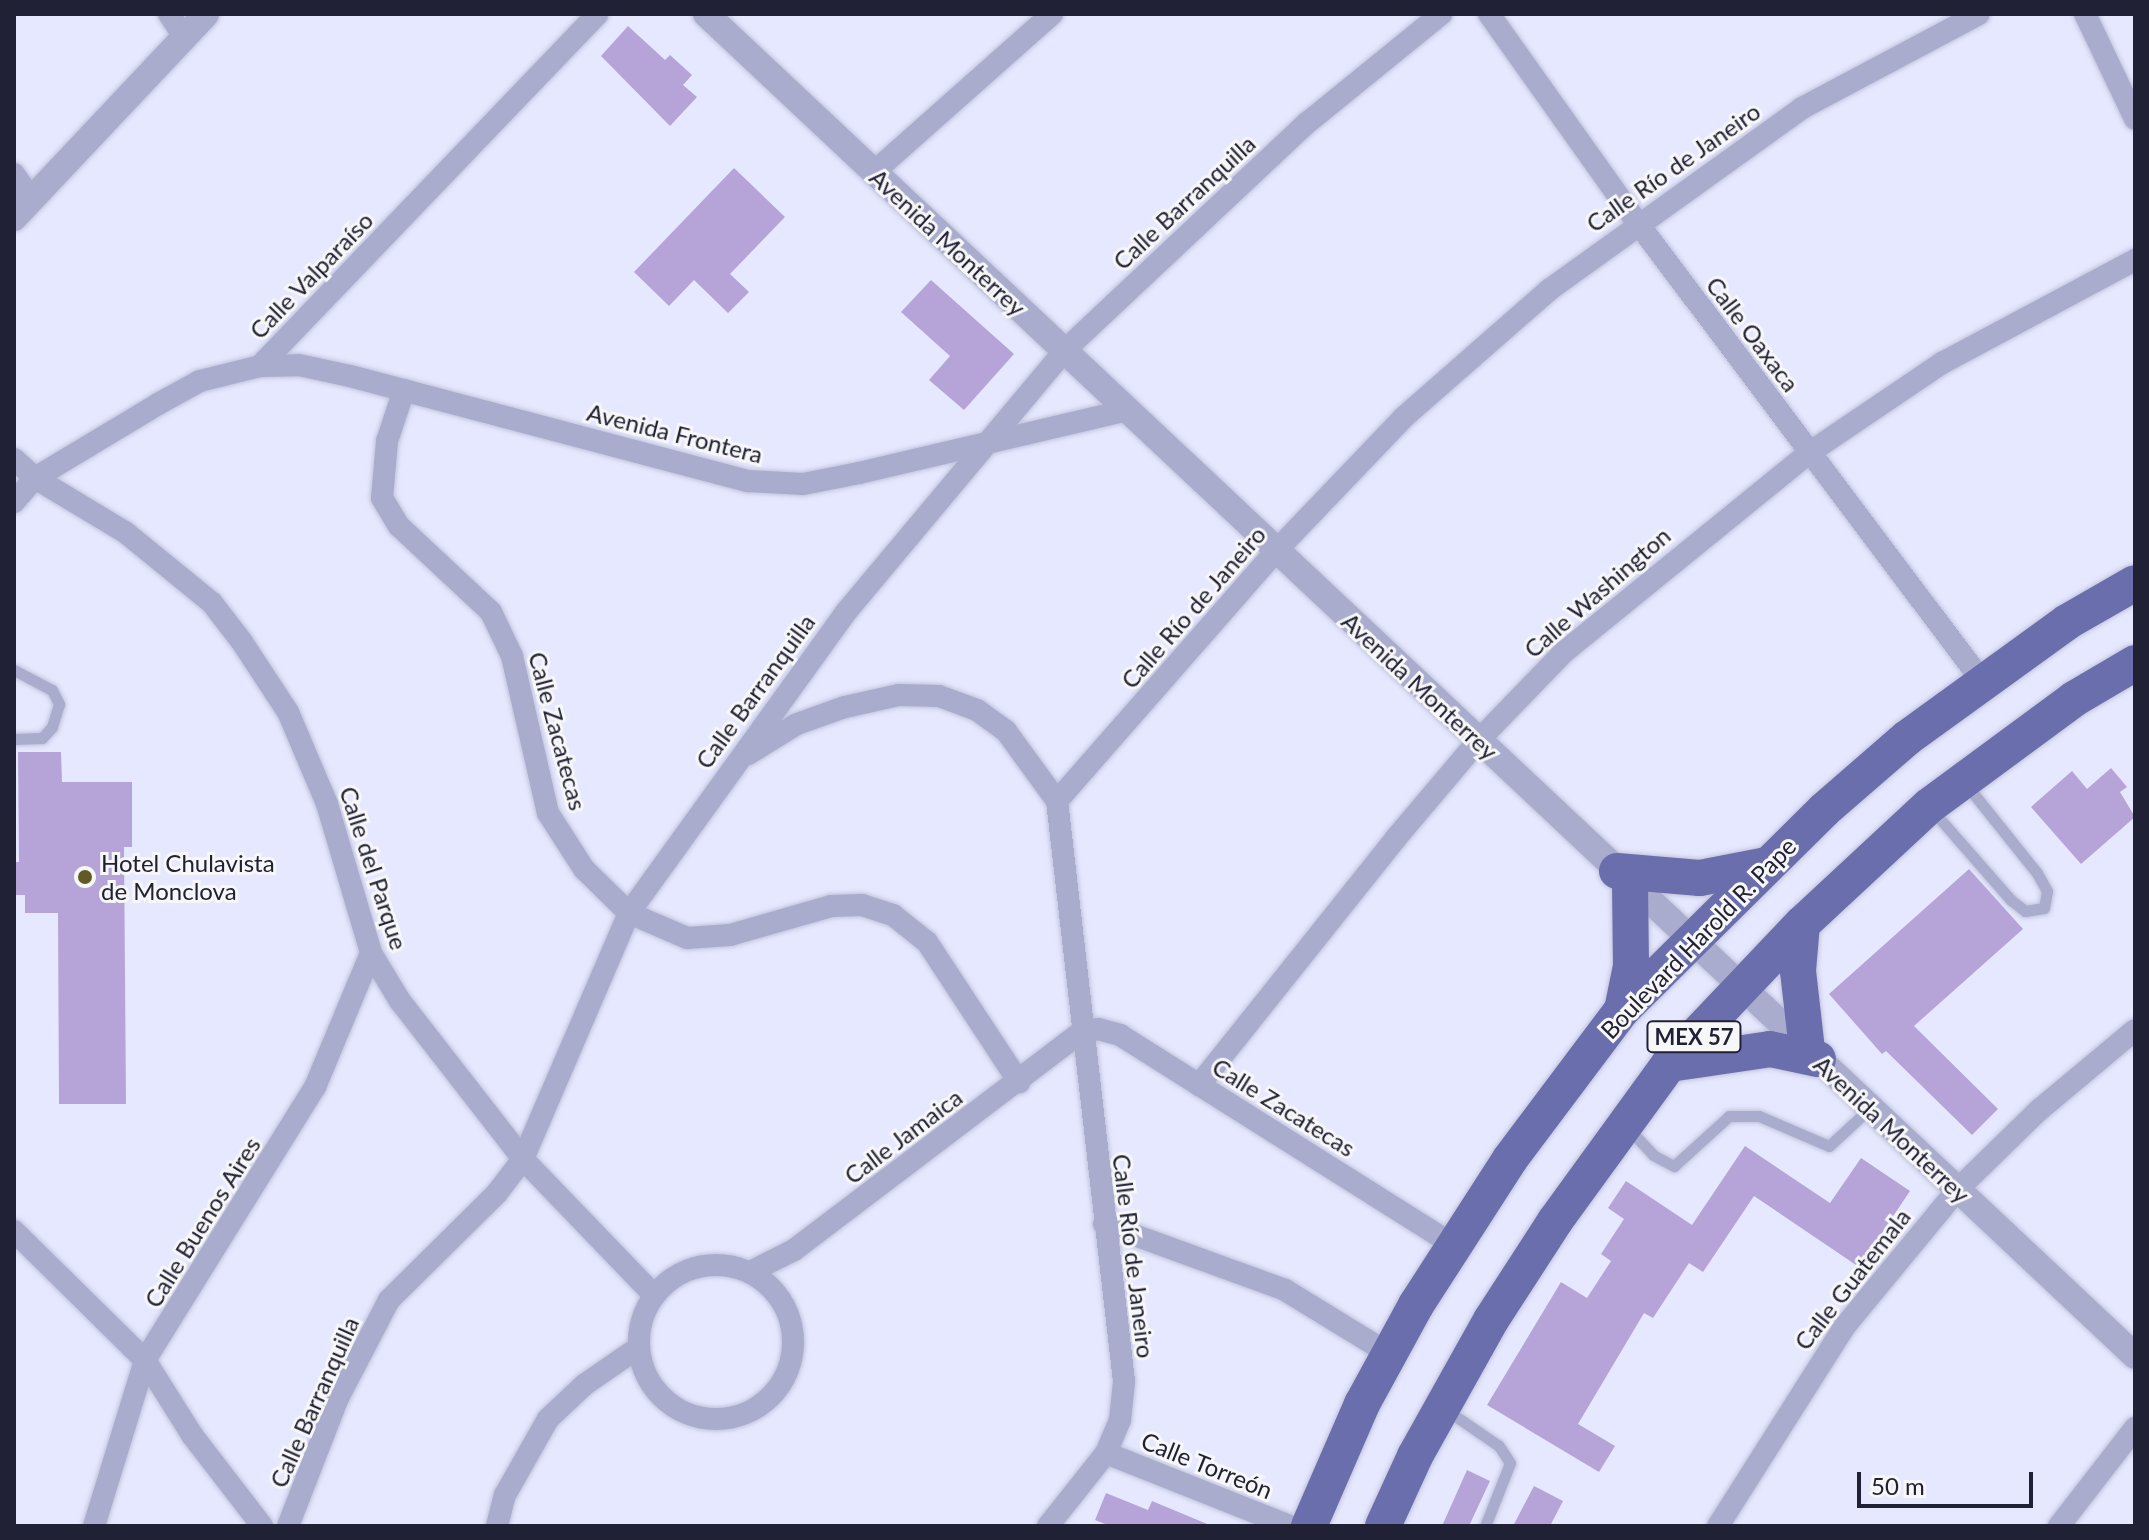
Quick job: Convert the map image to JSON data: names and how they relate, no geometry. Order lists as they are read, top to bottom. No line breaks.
{"streets":{"highway":["Boulevard Harold R. Pape","MEX 57"],"street":["Calle Río de Janeiro","Calle Barranquilla","Avenida Monterrey","Calle Valparaíso","Calle Oaxaca","Avenida Frontera","Calle Washington","Calle Zacatecas","Calle del Parque","Calle Jamaica","Calle Buenos Aires","Calle Guatemala","Calle Torreón"]},"crossings":[["Calle Río de Janeiro","Avenida Monterrey"],["Calle Río de Janeiro","Calle Oaxaca"],["Calle Río de Janeiro","Calle Zacatecas"],["Calle Río de Janeiro","Calle Jamaica"],["Calle Río de Janeiro","Calle Torreón"],["Calle Barranquilla","Avenida Monterrey"],["Calle Barranquilla","Avenida Frontera"],["Calle Barranquilla","Calle Zacatecas"],["Calle Barranquilla","Calle del Parque"],["Avenida Monterrey","Avenida Frontera"],["Avenida Monterrey","Calle Washington"],["Avenida Monterrey","Boulevard Harold R. Pape"],["Avenida Monterrey","MEX 57"],["Avenida Monterrey","Calle Guatemala"],["Calle Valparaíso","Avenida Frontera"],["Calle Valparaíso","Calle del Parque"],["Calle Oaxaca","Calle Washington"],["Calle Oaxaca","Boulevard Harold R. Pape"],["Avenida Frontera","Calle Zacatecas"],["Calle Washington","Calle Zacatecas"],["Calle Zacatecas","Boulevard Harold R. Pape"],["Calle Zacatecas","Calle Jamaica"],["Calle del Parque","Calle Jamaica"],["Calle del Parque","Calle Buenos Aires"]],"places":["Hotel Chulavista de Monclova"],"scale_bar":"50 m"}
